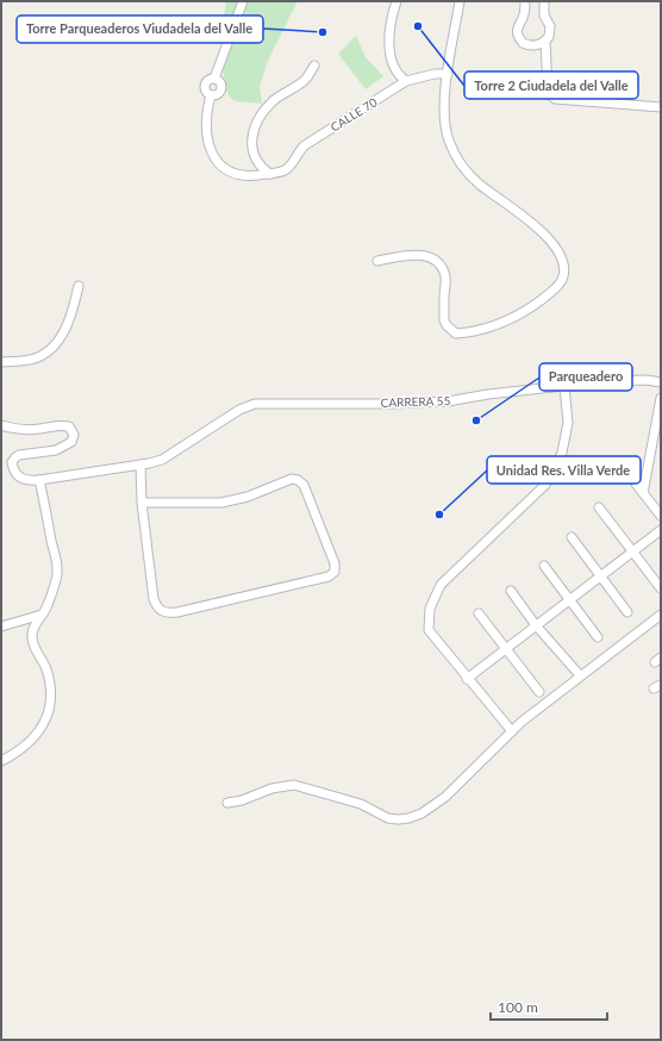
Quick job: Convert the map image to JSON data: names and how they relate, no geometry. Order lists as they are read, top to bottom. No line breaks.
{"streets":{"street":["CALLE 70","CARRERA 55"]},"places":["Torre 2 Ciudadela del Valle","Torre Parqueaderos Viudadela del Valle","Parqueadero","Unidad Res. Villa Verde"],"scale_bar":"100 m"}
